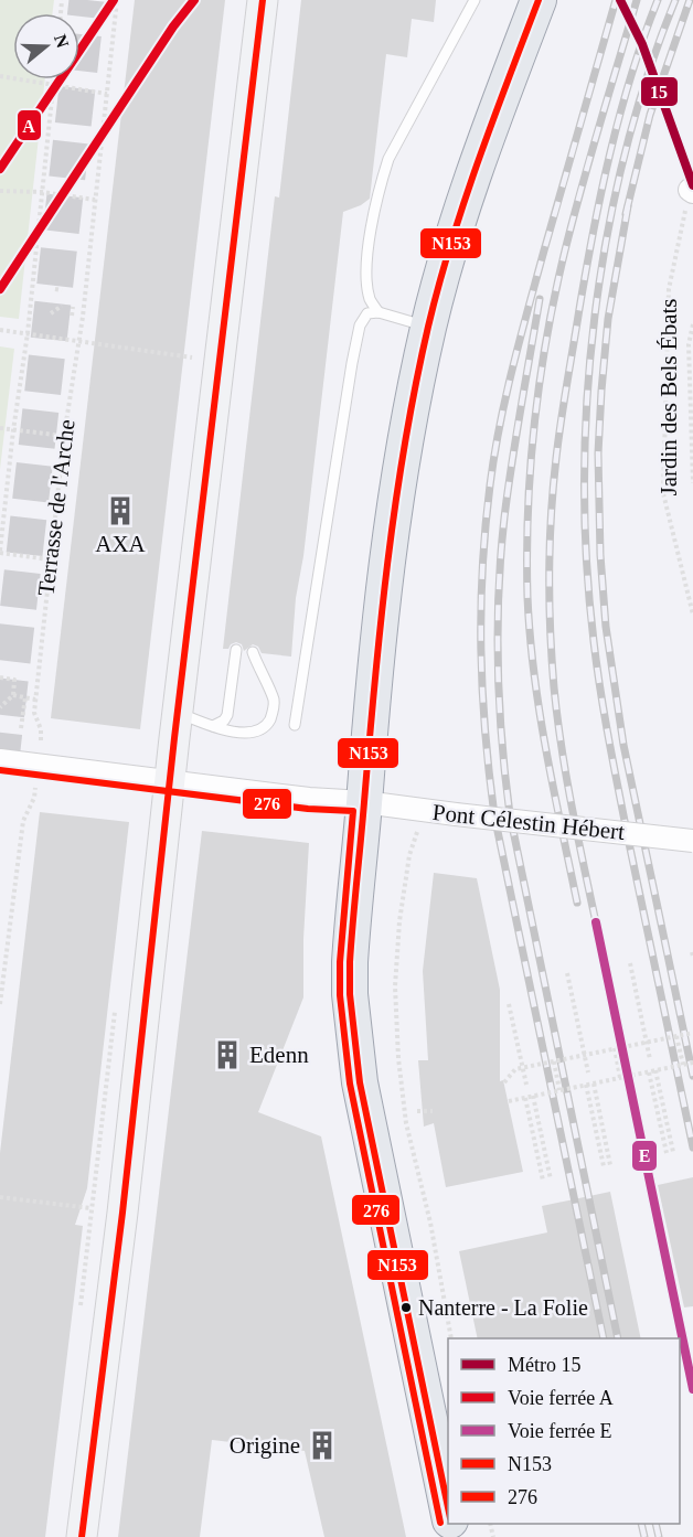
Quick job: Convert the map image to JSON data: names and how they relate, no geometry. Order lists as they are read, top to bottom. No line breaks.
{"streets":{"street":["Pont Célestin Hébert"],"path":["Jardin des Bels Ébats","Terrasse de l'Arche"]},"places":{"building":["AXA","Edenn","Origine"],"other":["Nanterre - La Folie"]},"lines":["metro line 15","rail line A","transit line N153","transit line 276","rail line E"],"legend":["Métro 15","Voie ferrée A","Voie ferrée E","N153","276"],"north":"right"}
